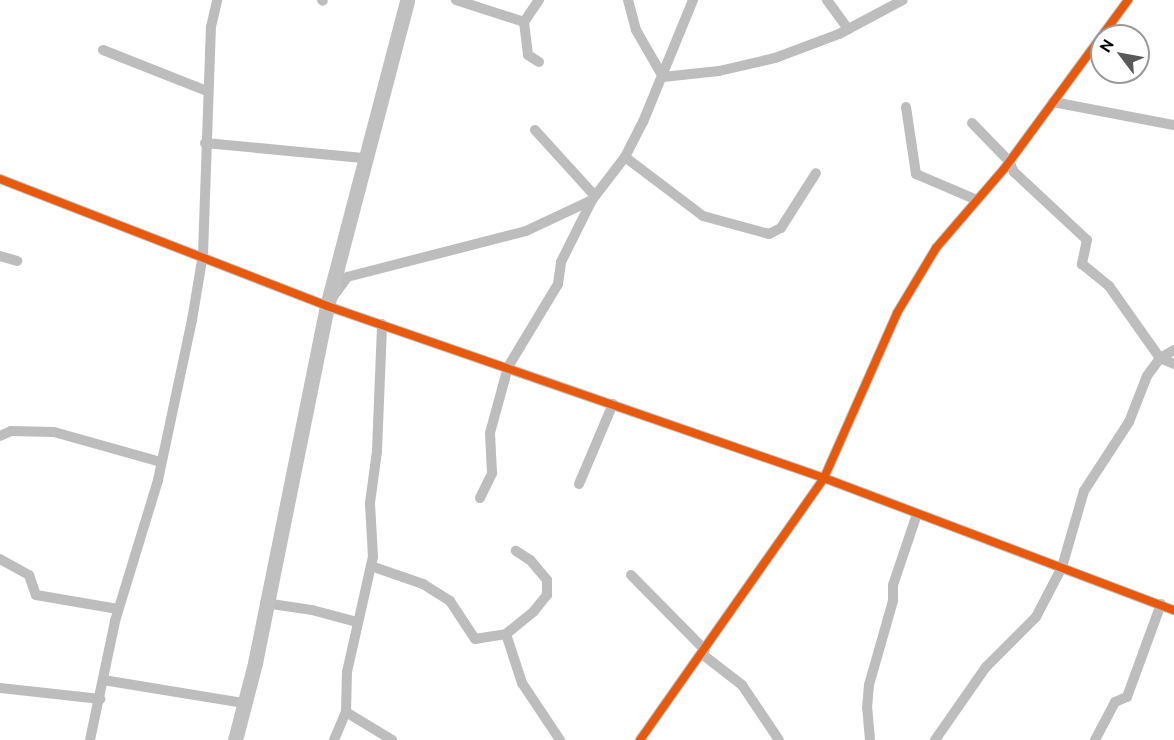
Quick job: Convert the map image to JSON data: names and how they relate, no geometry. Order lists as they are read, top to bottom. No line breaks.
{"north":"top left"}
